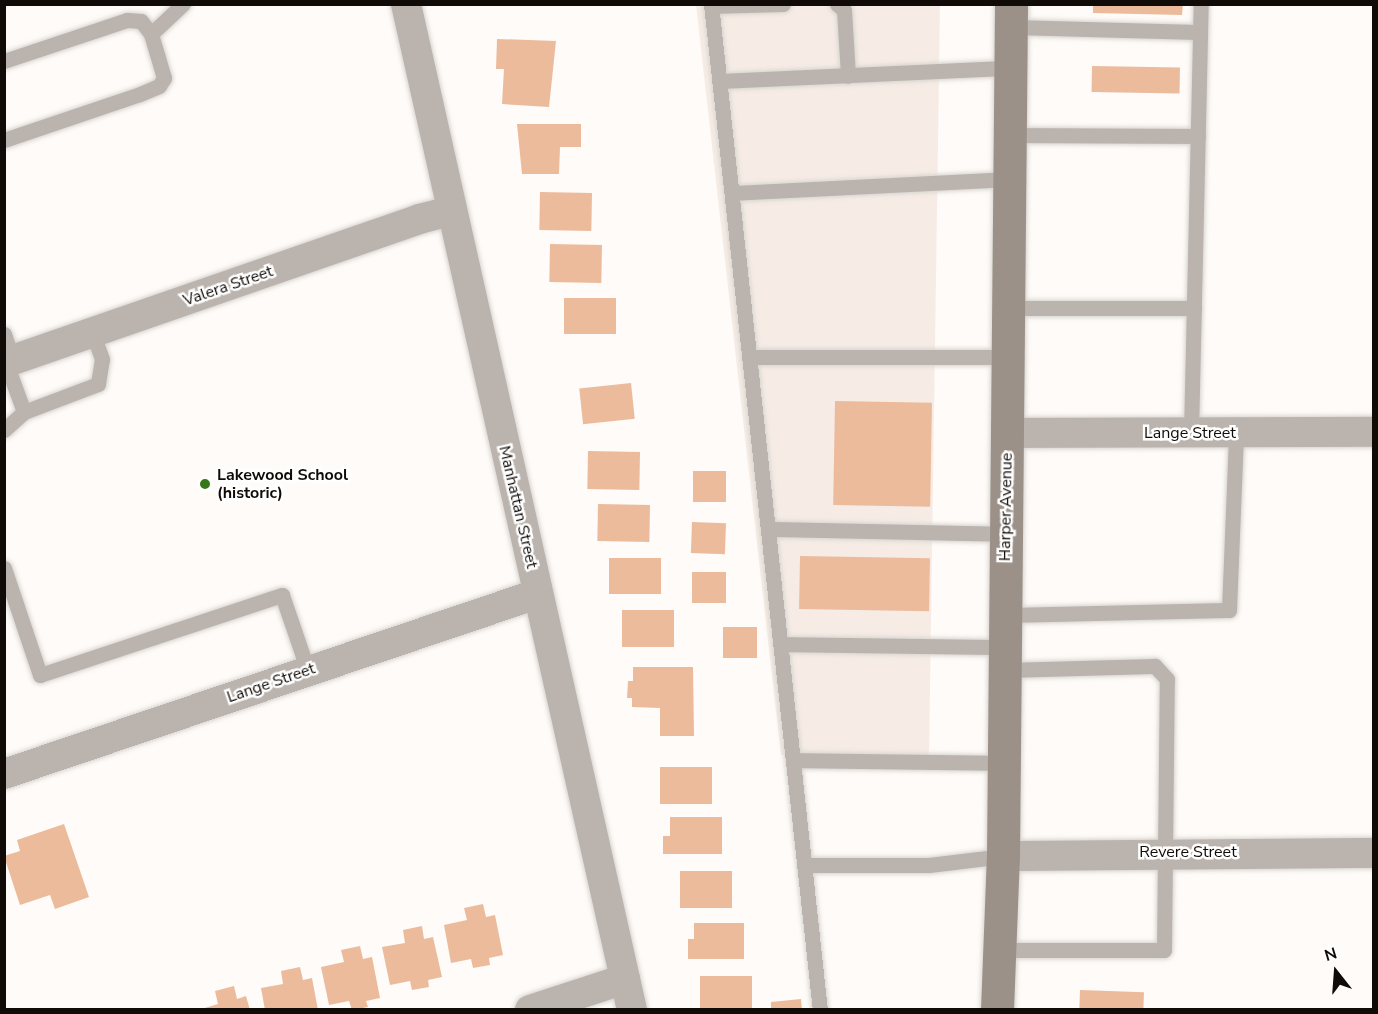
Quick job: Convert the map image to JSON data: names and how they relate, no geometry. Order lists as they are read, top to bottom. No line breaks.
{"streets":{"main road":["Harper Avenue"],"street":["Valera Street","Lange Street","Manhattan Street","Revere Street"]},"crossings":[["Valera Street","Manhattan Street"],["Lange Street","Manhattan Street"],["Lange Street","Harper Avenue"],["Harper Avenue","Revere Street"]],"places":["Lakewood School (historic)"],"north":"top"}
